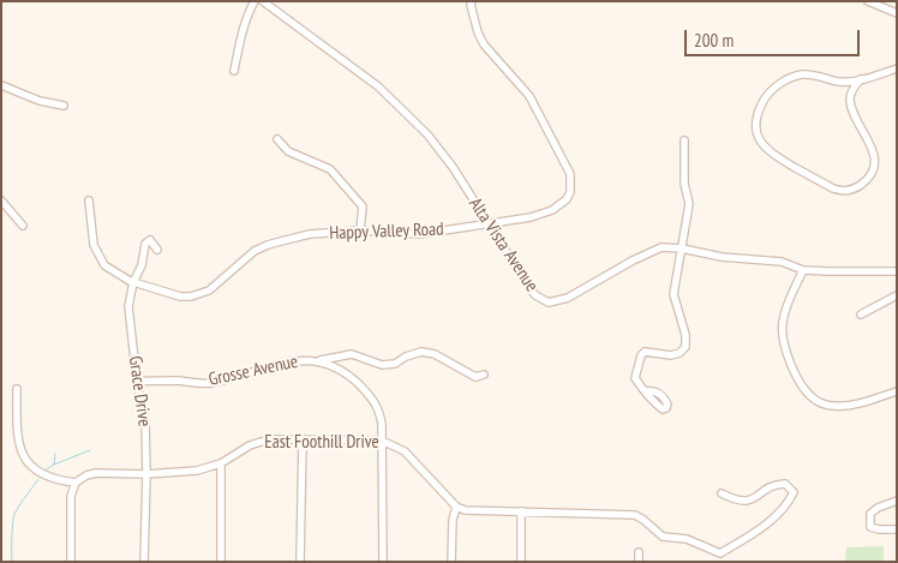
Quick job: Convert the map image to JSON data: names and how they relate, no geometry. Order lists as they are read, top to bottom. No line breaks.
{"streets":{"street":["Happy Valley Road","Alta Vista Avenue","Grosse Avenue","Grace Drive","East Foothill Drive"]},"crossings":[["Happy Valley Road","Alta Vista Avenue"],["Happy Valley Road","Grace Drive"],["Grosse Avenue","Grace Drive"],["Grosse Avenue","East Foothill Drive"],["Grace Drive","East Foothill Drive"]],"scale_bar":"200 m"}
